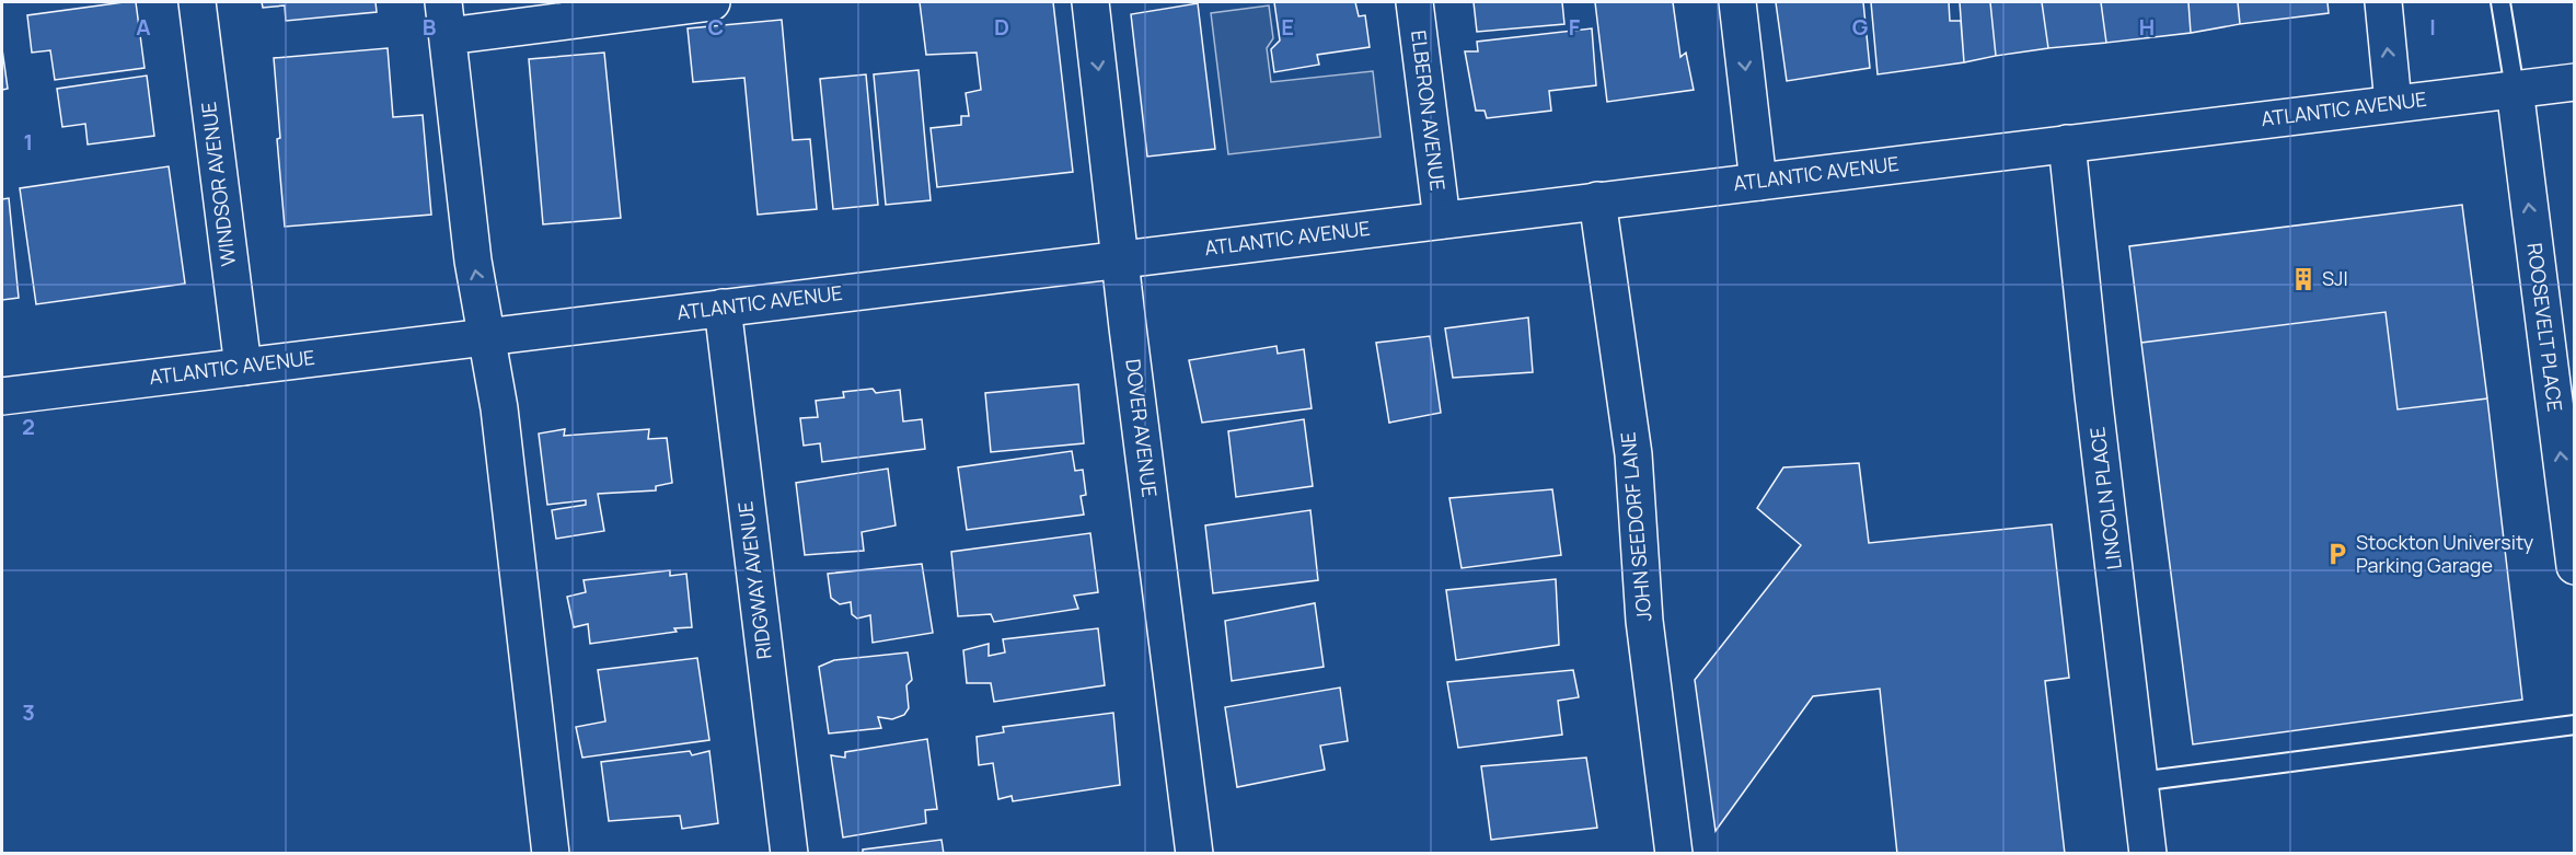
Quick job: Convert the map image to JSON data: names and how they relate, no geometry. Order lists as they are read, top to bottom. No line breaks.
{"streets":{"street":["ATLANTIC AVENUE","ELBERON AVENUE","WINDSOR AVENUE","ROOSEVELT PLACE","DOVER AVENUE","LINCOLN PLACE","JOHN SEEDORF LANE","RIDGWAY AVENUE"]},"crossings":[["ATLANTIC AVENUE","ELBERON AVENUE"],["ATLANTIC AVENUE","WINDSOR AVENUE"],["ATLANTIC AVENUE","ROOSEVELT PLACE"],["ATLANTIC AVENUE","DOVER AVENUE"],["ATLANTIC AVENUE","LINCOLN PLACE"],["ATLANTIC AVENUE","JOHN SEEDORF LANE"],["ATLANTIC AVENUE","RIDGWAY AVENUE"]],"one_way":["ROOSEVELT PLACE"],"places":{"building":["SJI"],"parking":["Stockton University Parking Garage"]},"grid":{"columns":["A","B","C","D","E","F","G","H","I"],"rows":["1","2","3"]}}
